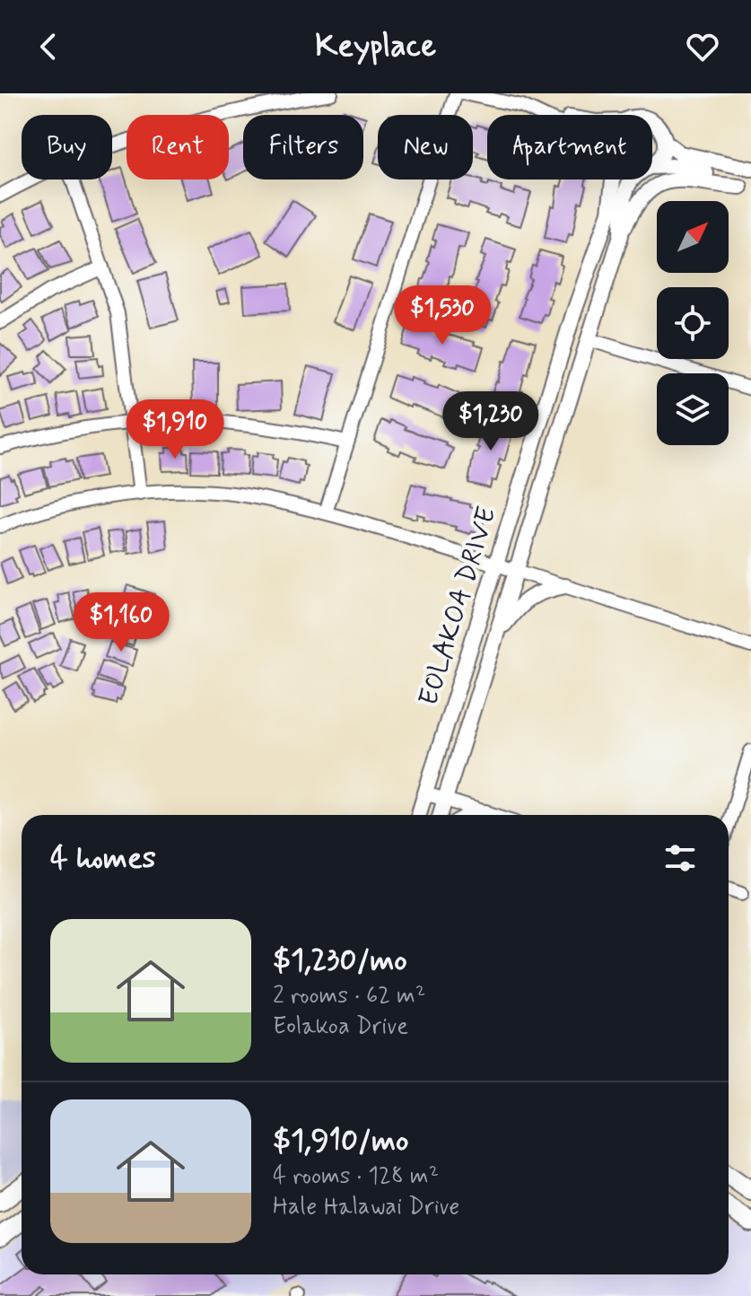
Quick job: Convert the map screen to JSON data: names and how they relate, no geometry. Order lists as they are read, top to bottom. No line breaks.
{"streets":{"street":["EOLAKOA DRIVE"]},"north":"top right","page":{"header":"Keyplace","chip":["Buy","Rent","Filters","New","Apartment"],"price":["$1,530","$1,230","$1,910","$1,160"],"heading":"4 homes","list":[{"name":"$1,230/mo","note":"2 rooms · 62 m² · Eolakoa Drive"},{"name":"$1,910/mo","note":"4 rooms · 128 m² · Hale Halawai Drive"}]}}
